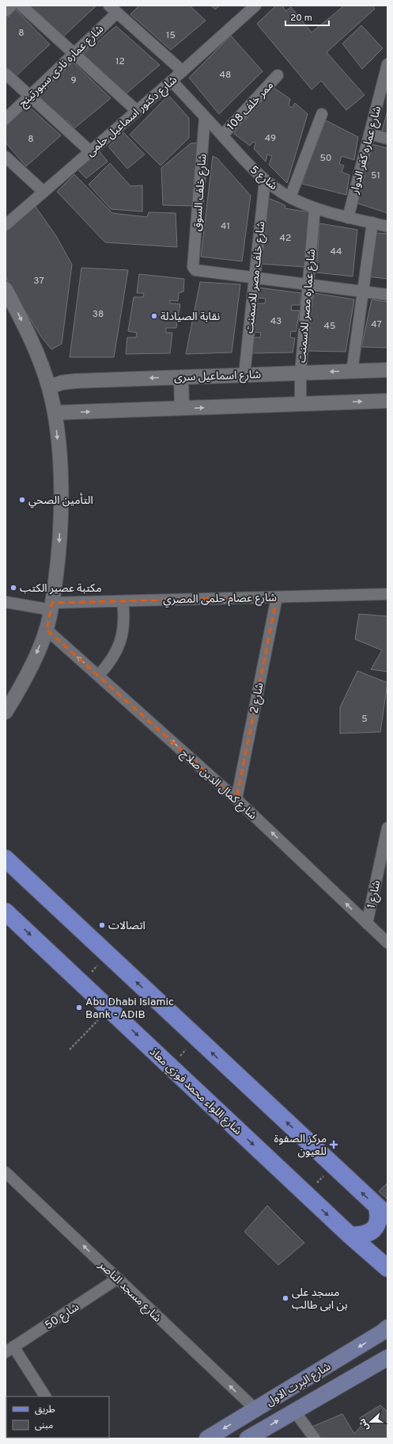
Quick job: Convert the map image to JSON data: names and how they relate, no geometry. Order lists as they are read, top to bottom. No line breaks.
{"streets":{"main road":["شارع اللواء محمد فوزي معاذ","شارع البرت الاول"],"street":["شارع عماره نادى سبورتينج","ممر خلف 108","شارع دكتور اسماعيل حلمى","شارع عماره كفر الدوار","شارع 5","شارع خلف السوق","شارع خلف مصر للاسمنت","شارع عماره مصر للاسمنت","شارع اسماعيل سرى","شارع عصام حلمى المصري","شارع 2","شارع كمال الدين صلاح","شارع 1","شارع مسجد الناصر","شارع 50"]},"crossings":[["ممر خلف 108","شارع 5"],["شارع دكتور اسماعيل حلمى","شارع 5"],["شارع عماره كفر الدوار","شارع 5"],["شارع 5","شارع خلف السوق"],["شارع 5","شارع خلف مصر للاسمنت"],["شارع 5","شارع عماره مصر للاسمنت"],["شارع خلف السوق","شارع خلف مصر للاسمنت"],["شارع خلف مصر للاسمنت","شارع اسماعيل سرى"],["شارع عماره مصر للاسمنت","شارع اسماعيل سرى"],["شارع عصام حلمى المصري","شارع 2"],["شارع 2","شارع كمال الدين صلاح"],["شارع كمال الدين صلاح","شارع 1"],["شارع مسجد الناصر","شارع 50"],["شارع مسجد الناصر","شارع البرت الاول"]],"one_way":["شارع كمال الدين صلاح","شارع مسجد الناصر"],"places":{"other":["نقابة الصيادلة","التأمين الصحي","مكتبة عصير الكتب","اتصالات","Abu Dhabi Islamic Bank - ADIB","مسجد على بن ابى طالب"],"health":["مركز الصفوة للعيون"]},"house_numbers":["8","15","12","48","9","49","8","50","51","41","42","44","37","38","43","47","45","5"],"legend":["طريق","مبنى"],"scale_bar":"20 m","north":"left"}
